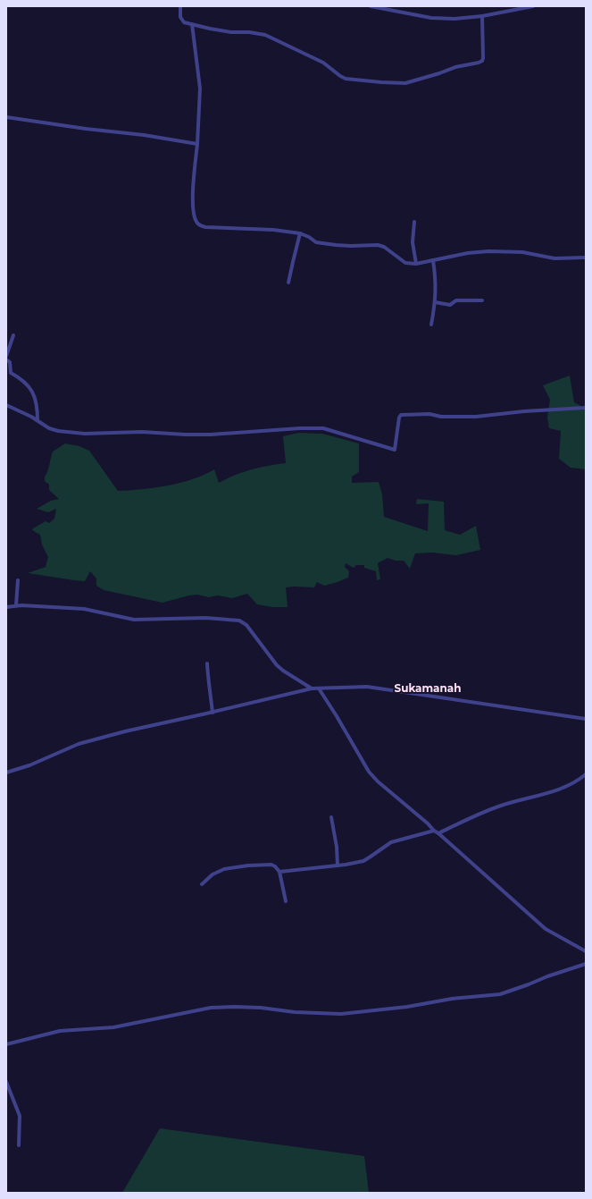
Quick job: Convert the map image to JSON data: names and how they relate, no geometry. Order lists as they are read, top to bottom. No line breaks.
{"districts":["Sukamanah"]}
